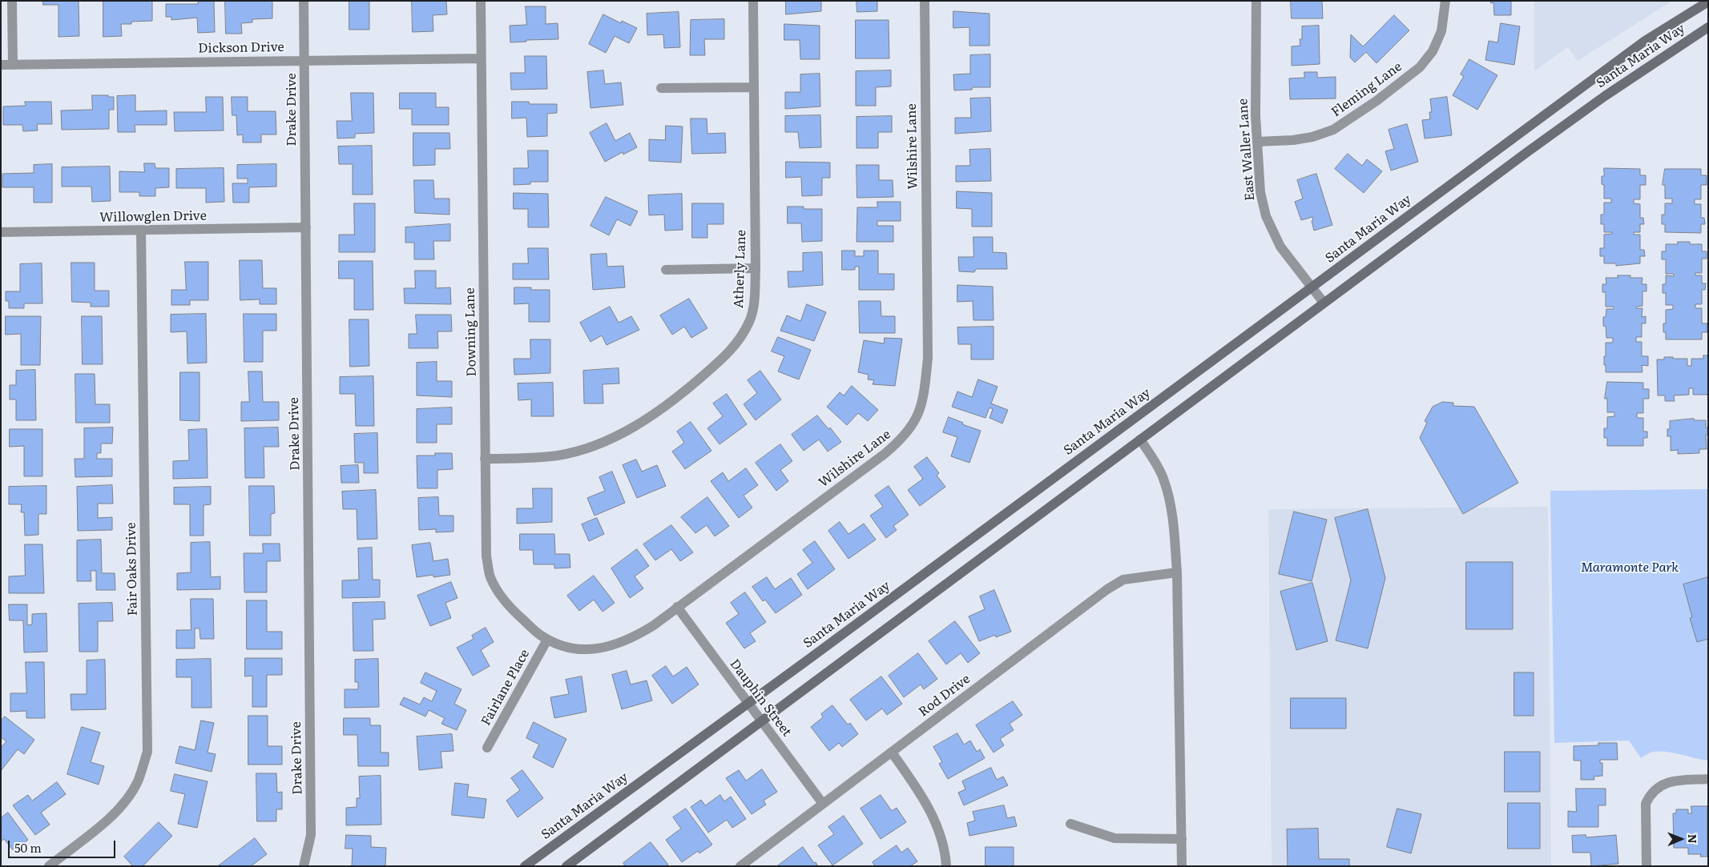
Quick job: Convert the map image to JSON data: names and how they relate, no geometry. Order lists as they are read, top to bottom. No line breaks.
{"streets":{"main road":["Santa Maria Way"],"street":["Dickson Drive","Fleming Lane","Drake Drive","Wilshire Lane","East Waller Lane","Willowglen Drive","Atherly Lane","Downing Lane","Fair Oaks Drive","Fairlane Place","Rod Drive","Dauphin Street"]},"crossings":[["Dickson Drive","Drake Drive"],["Dickson Drive","Downing Lane"],["Santa Maria Way","East Waller Lane"],["Santa Maria Way","Dauphin Street"],["Fleming Lane","East Waller Lane"],["Drake Drive","Willowglen Drive"],["Wilshire Lane","Downing Lane"],["Wilshire Lane","Fairlane Place"],["Wilshire Lane","Dauphin Street"],["Willowglen Drive","Fair Oaks Drive"],["Atherly Lane","Downing Lane"],["Downing Lane","Fairlane Place"],["Rod Drive","Dauphin Street"]],"parks":["Maramonte Park"],"scale_bar":"50 m","north":"right"}
